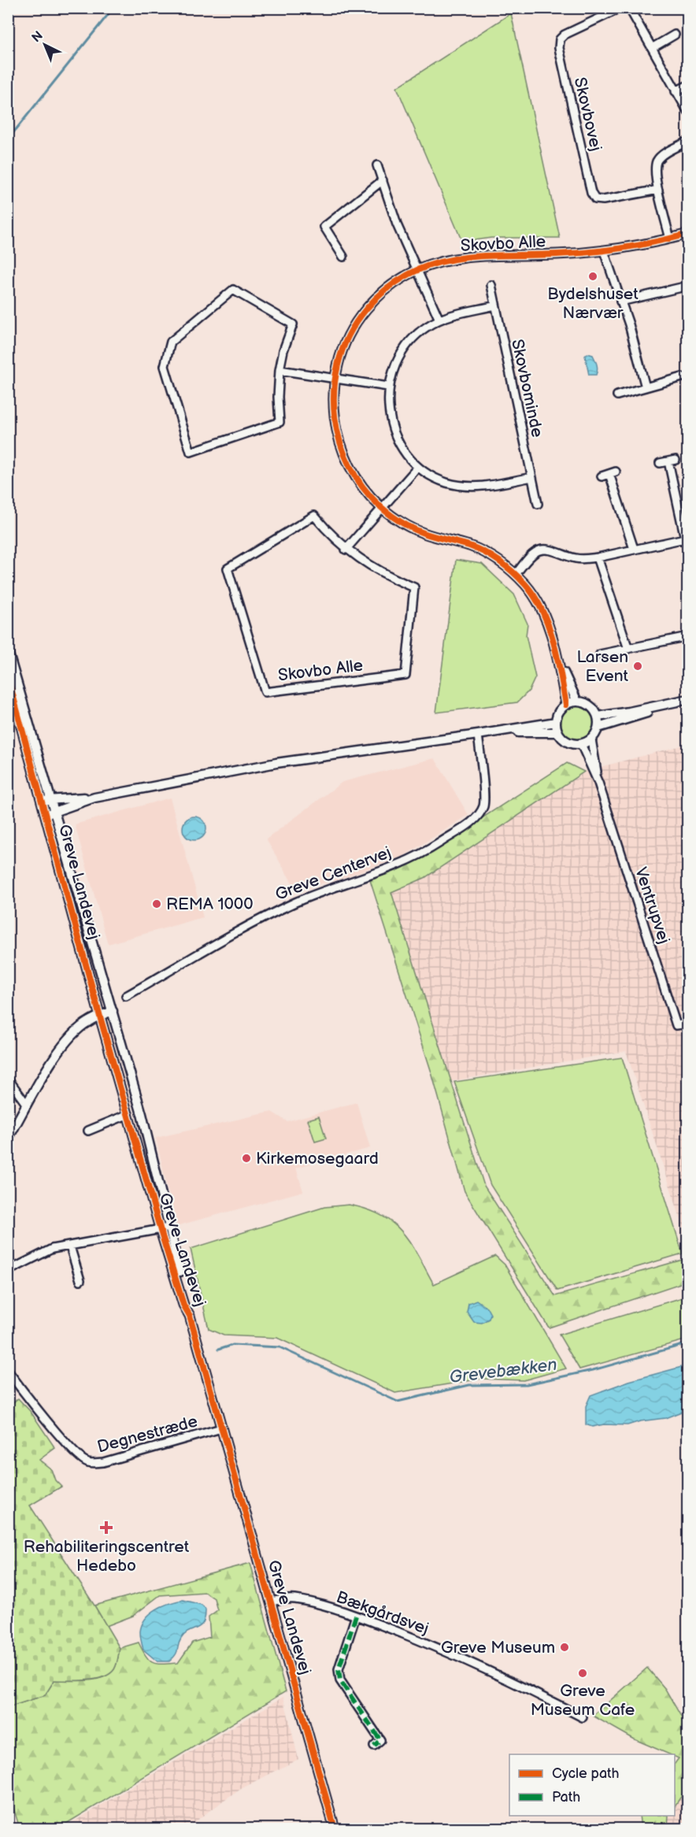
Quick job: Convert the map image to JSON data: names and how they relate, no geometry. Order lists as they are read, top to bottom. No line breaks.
{"streets":{"street":["Skovbovej","Skovbo Alle","Skovbominde","Greve Centervej","Greve Landevej","Ventrupvej","Degnestræde","Bækgårdsvej"]},"crossings":[["Skovbo Alle","Ventrupvej"],["Greve Landevej","Degnestræde"],["Greve Landevej","Bækgårdsvej"]],"water":["Grevebækken"],"places":{"other":["Bydelshuset Nærvær","Larsen Event","REMA 1000","Kirkemosegaard","Greve Museum","Greve Museum Cafe"],"health":["Rehabiliteringscentret Hedebo"]},"legend":["Cycle path","Path"],"north":"top left"}
